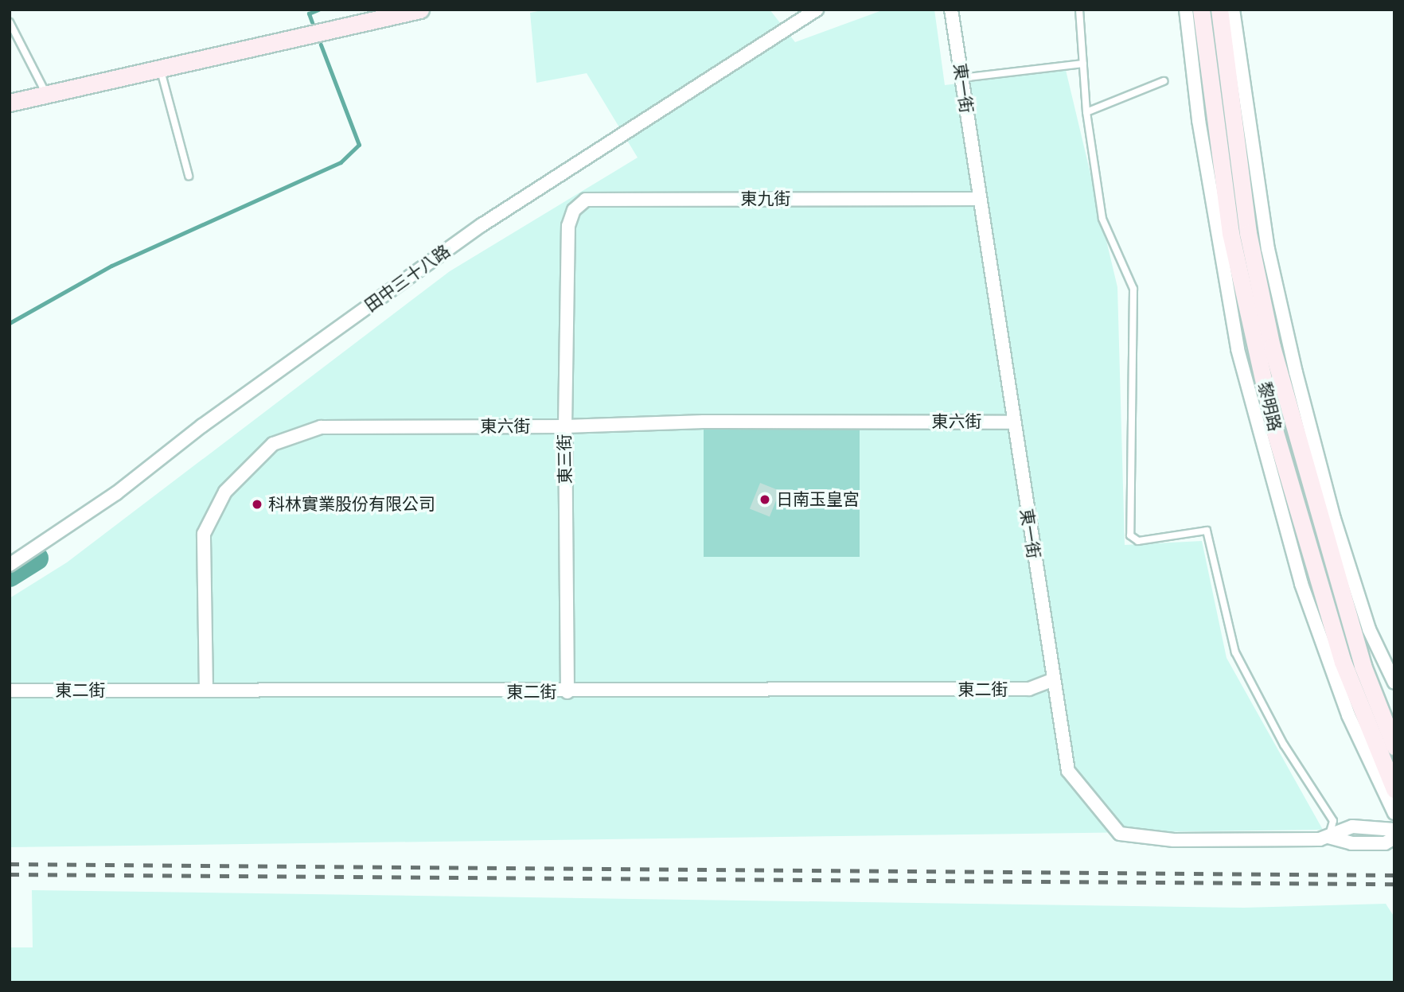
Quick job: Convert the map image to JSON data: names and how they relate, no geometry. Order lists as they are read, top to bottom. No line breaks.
{"streets":{"street":["東一街","東九街","田中三十八路","黎明路","東六街","東三街","東二街"]},"crossings":[["東一街","東九街"],["東一街","東六街"],["東一街","東二街"],["東九街","東三街"],["東六街","東三街"],["東六街","東二街"],["東三街","東二街"]],"places":["日南玉皇宮","科林實業股份有限公司"]}
